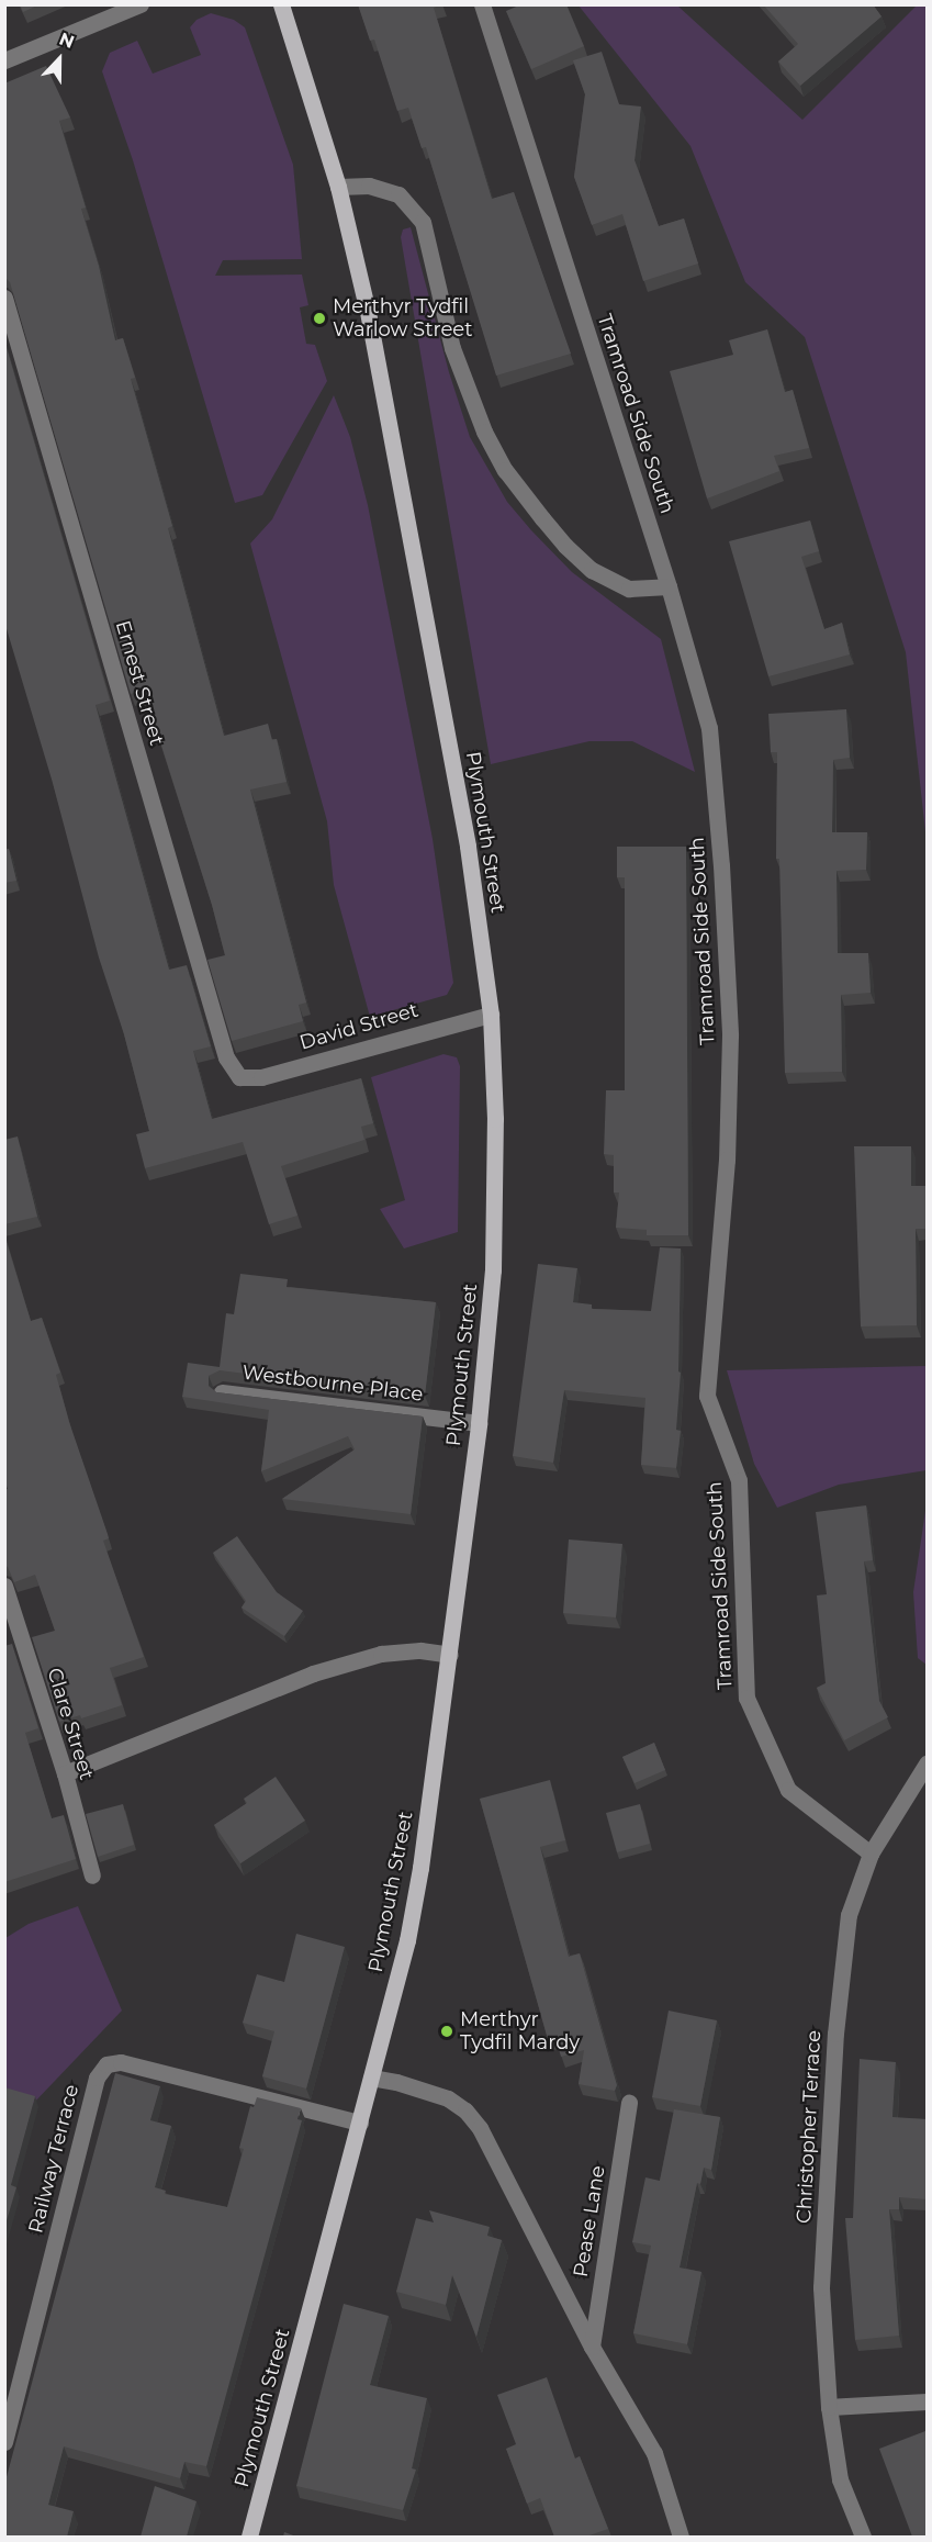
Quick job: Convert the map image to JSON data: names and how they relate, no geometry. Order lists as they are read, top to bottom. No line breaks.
{"streets":{"main road":["Plymouth Street"],"street":["Tramroad Side South","Ernest Street","David Street","Westbourne Place","Clare Street","Christopher Terrace","Railway Terrace","Pease Lane"]},"crossings":[["Tramroad Side South","Christopher Terrace"],["Ernest Street","David Street"],["Plymouth Street","David Street"],["Plymouth Street","Westbourne Place"],["Plymouth Street","Railway Terrace"]],"places":["Merthyr Tydfil Warlow Street","Merthyr Tydfil Mardy"],"north":"top"}
